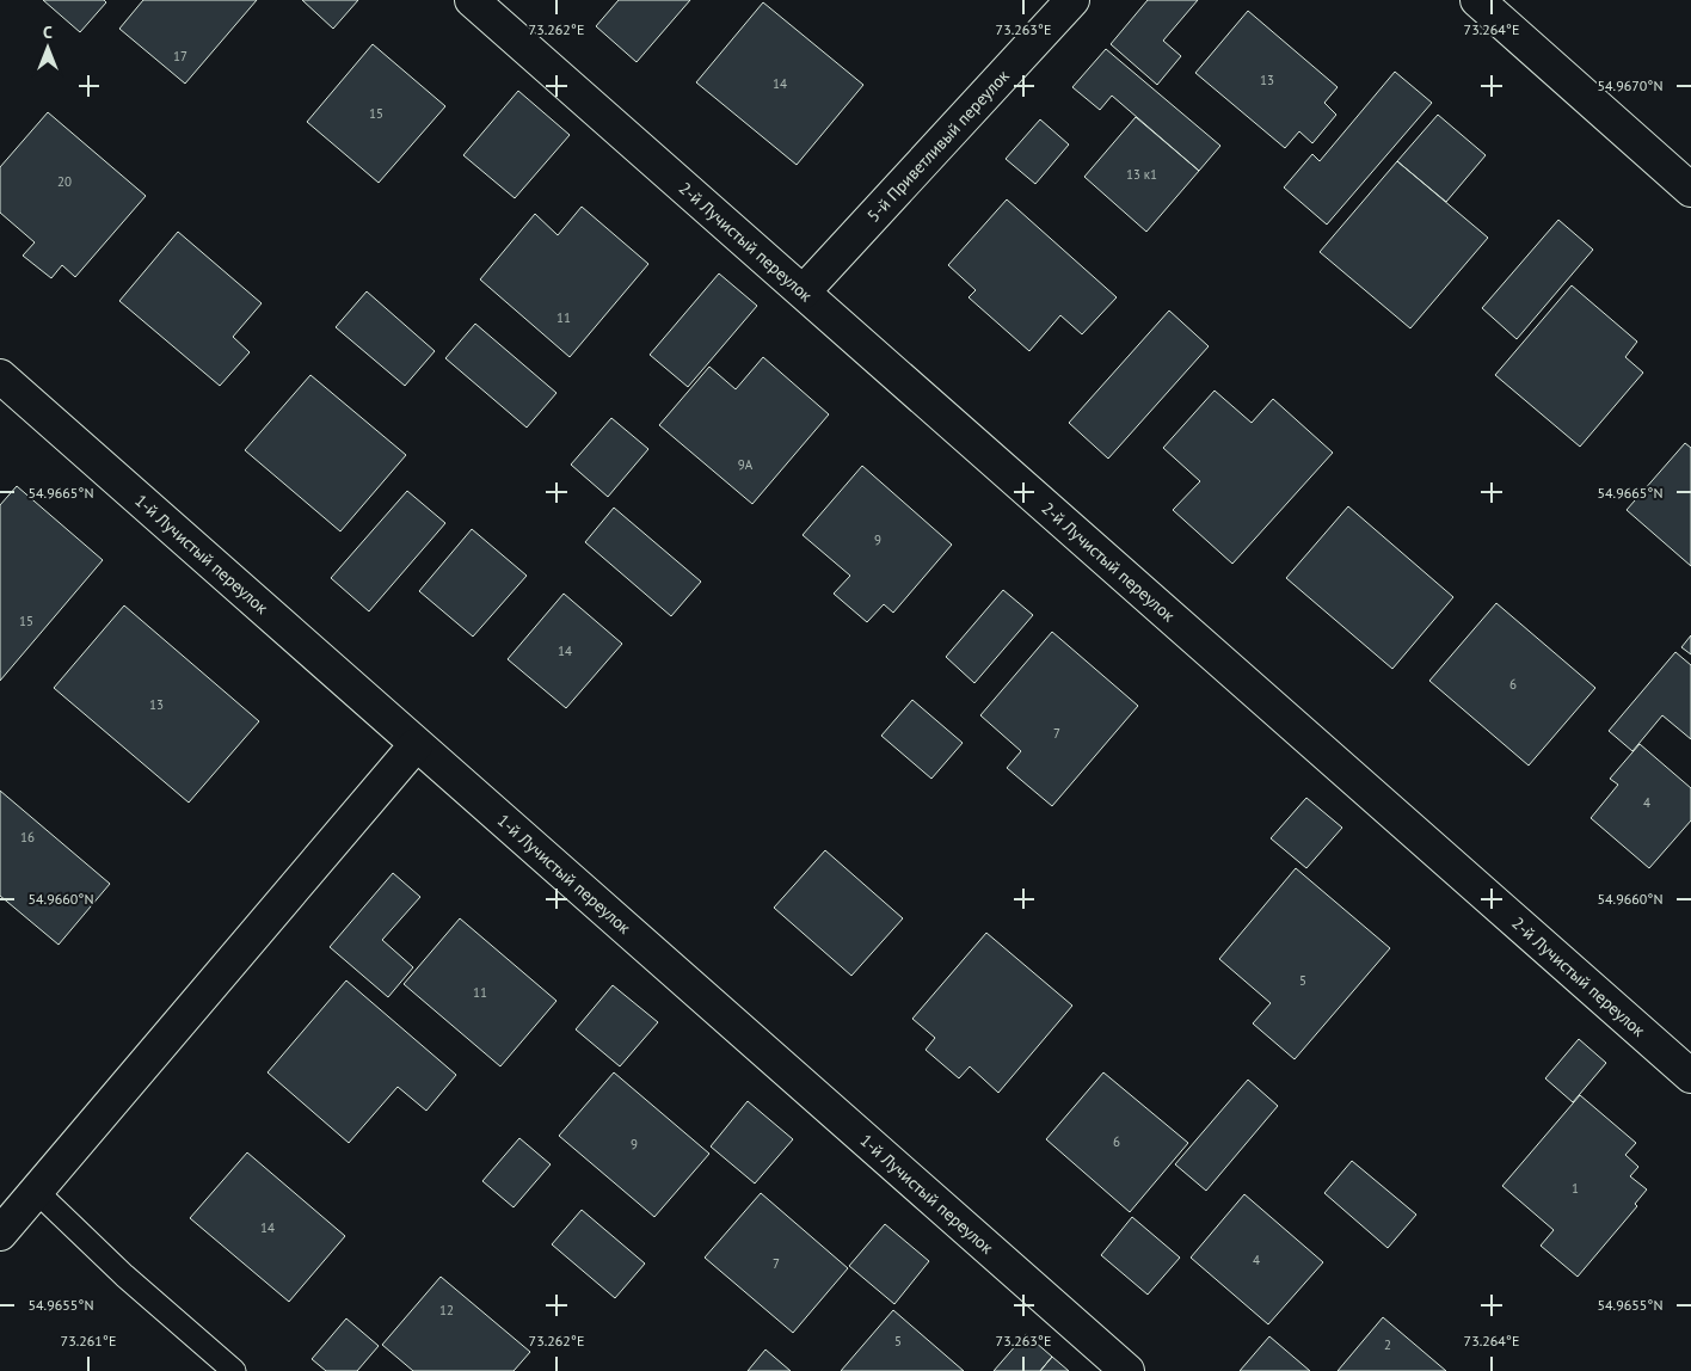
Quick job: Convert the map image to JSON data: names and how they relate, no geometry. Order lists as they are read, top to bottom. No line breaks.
{"streets":{"street":["5-й Приветливый переулок","2-й Лучистый переулок","1-й Лучистый переулок"]},"crossings":[["5-й Приветливый переулок","2-й Лучистый переулок"]],"house_numbers":["17","13","14","15","13 к1","20","11","9А","9","15","14","6","13","7","4","16","5","11","6","9","1","14","4","7","12","5","2"],"north":"top","coordinates":["73.262°E","73.263°E","73.264°E","54.9670°N","54.9665°N","54.9660°N","54.9655°N","73.261°E"]}
